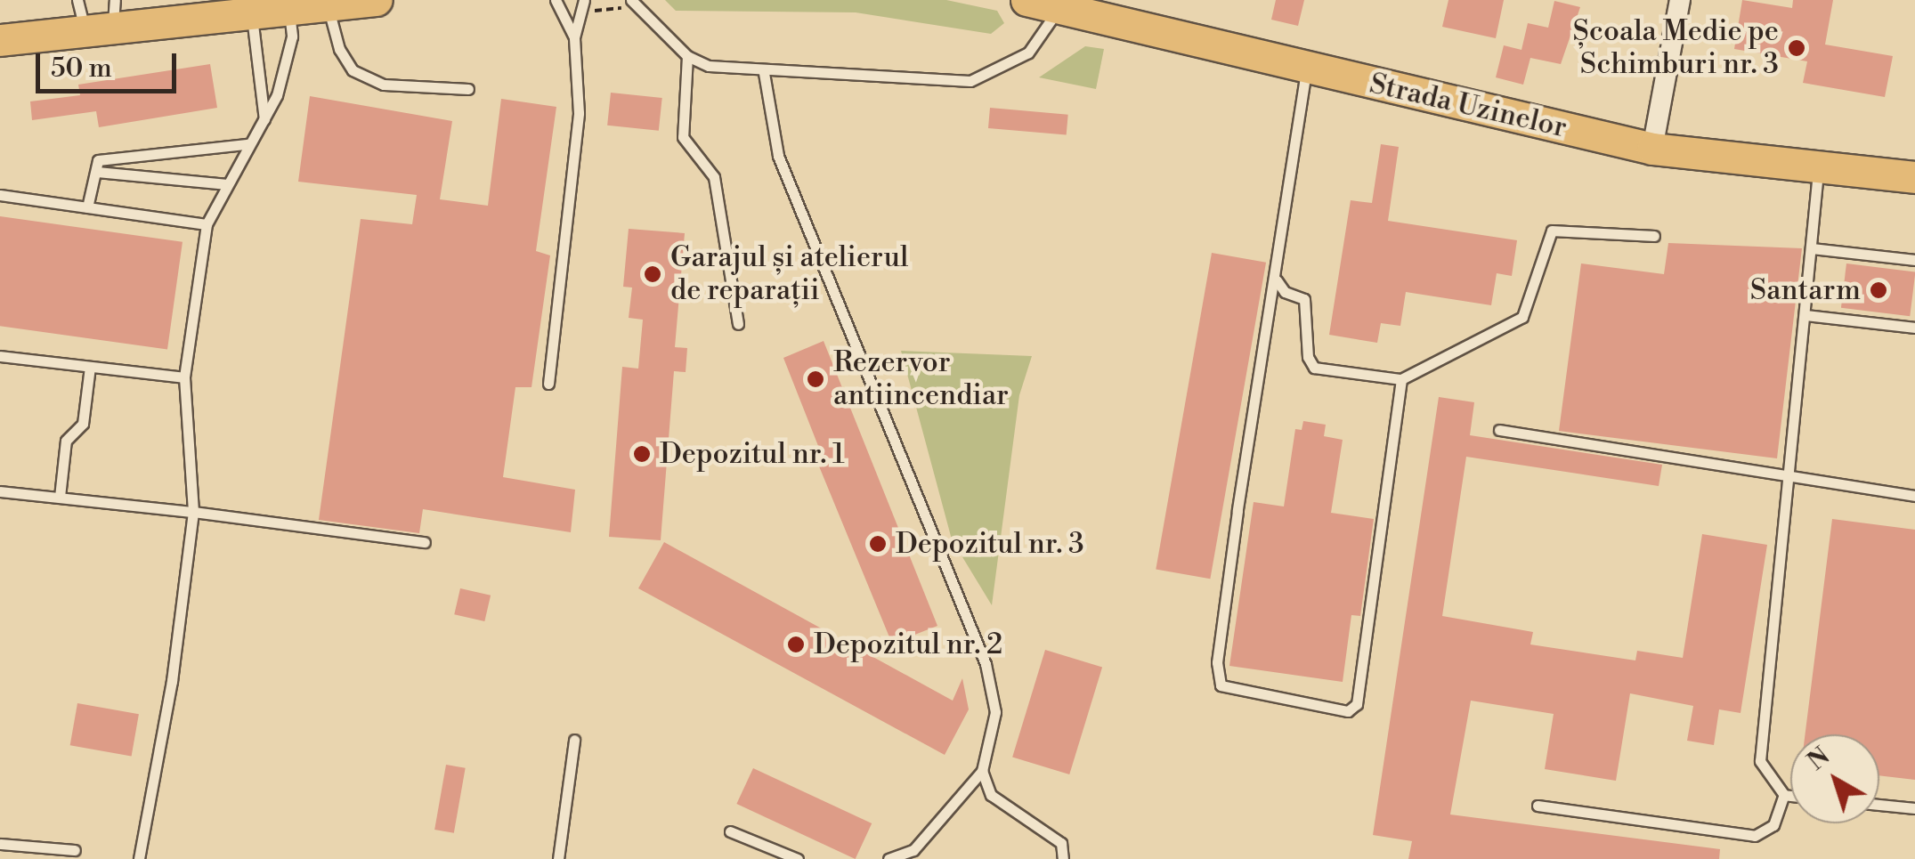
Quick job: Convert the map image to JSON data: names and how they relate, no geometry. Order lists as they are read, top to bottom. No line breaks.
{"streets":{"main road":["Strada Uzinelor"]},"places":["Școala Medie pe Schimburi nr. 3","Garajul și atelierul de reparații","Santarm","Rezervor antiincendiar","Depozitul nr. 1","Depozitul nr. 3","Depozitul nr. 2"],"scale_bar":"50 m","north":"top left"}
